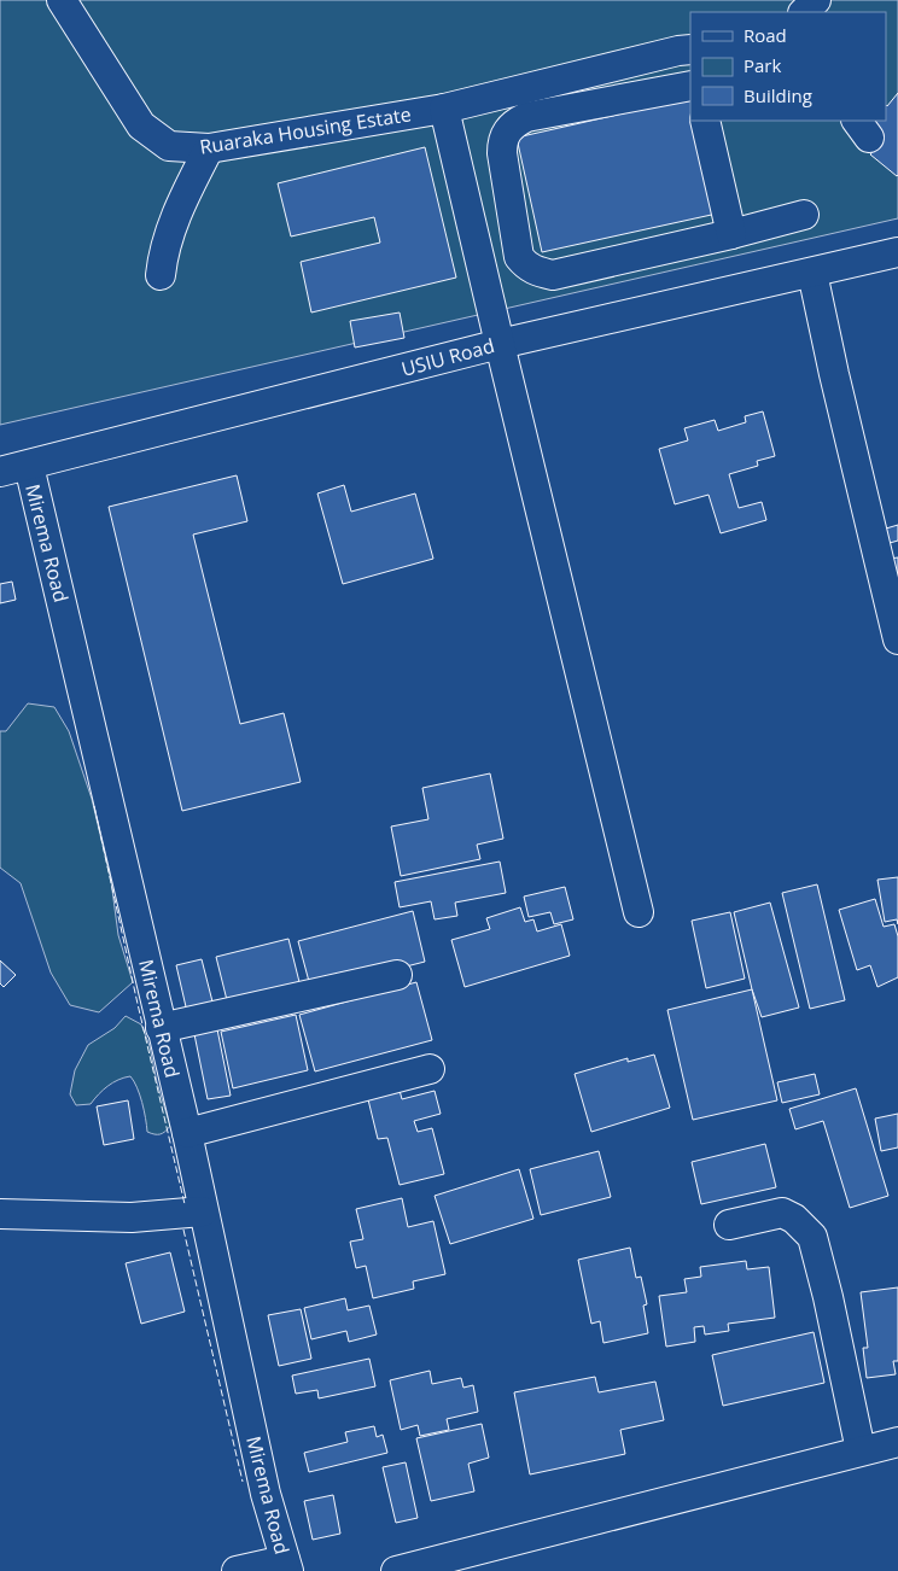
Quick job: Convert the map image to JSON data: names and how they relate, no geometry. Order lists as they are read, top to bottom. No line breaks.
{"streets":{"street":["Ruaraka Housing Estate","USIU Road","Mirema Road"]},"crossings":[["USIU Road","Mirema Road"]],"legend":["Road","Park","Building"]}
